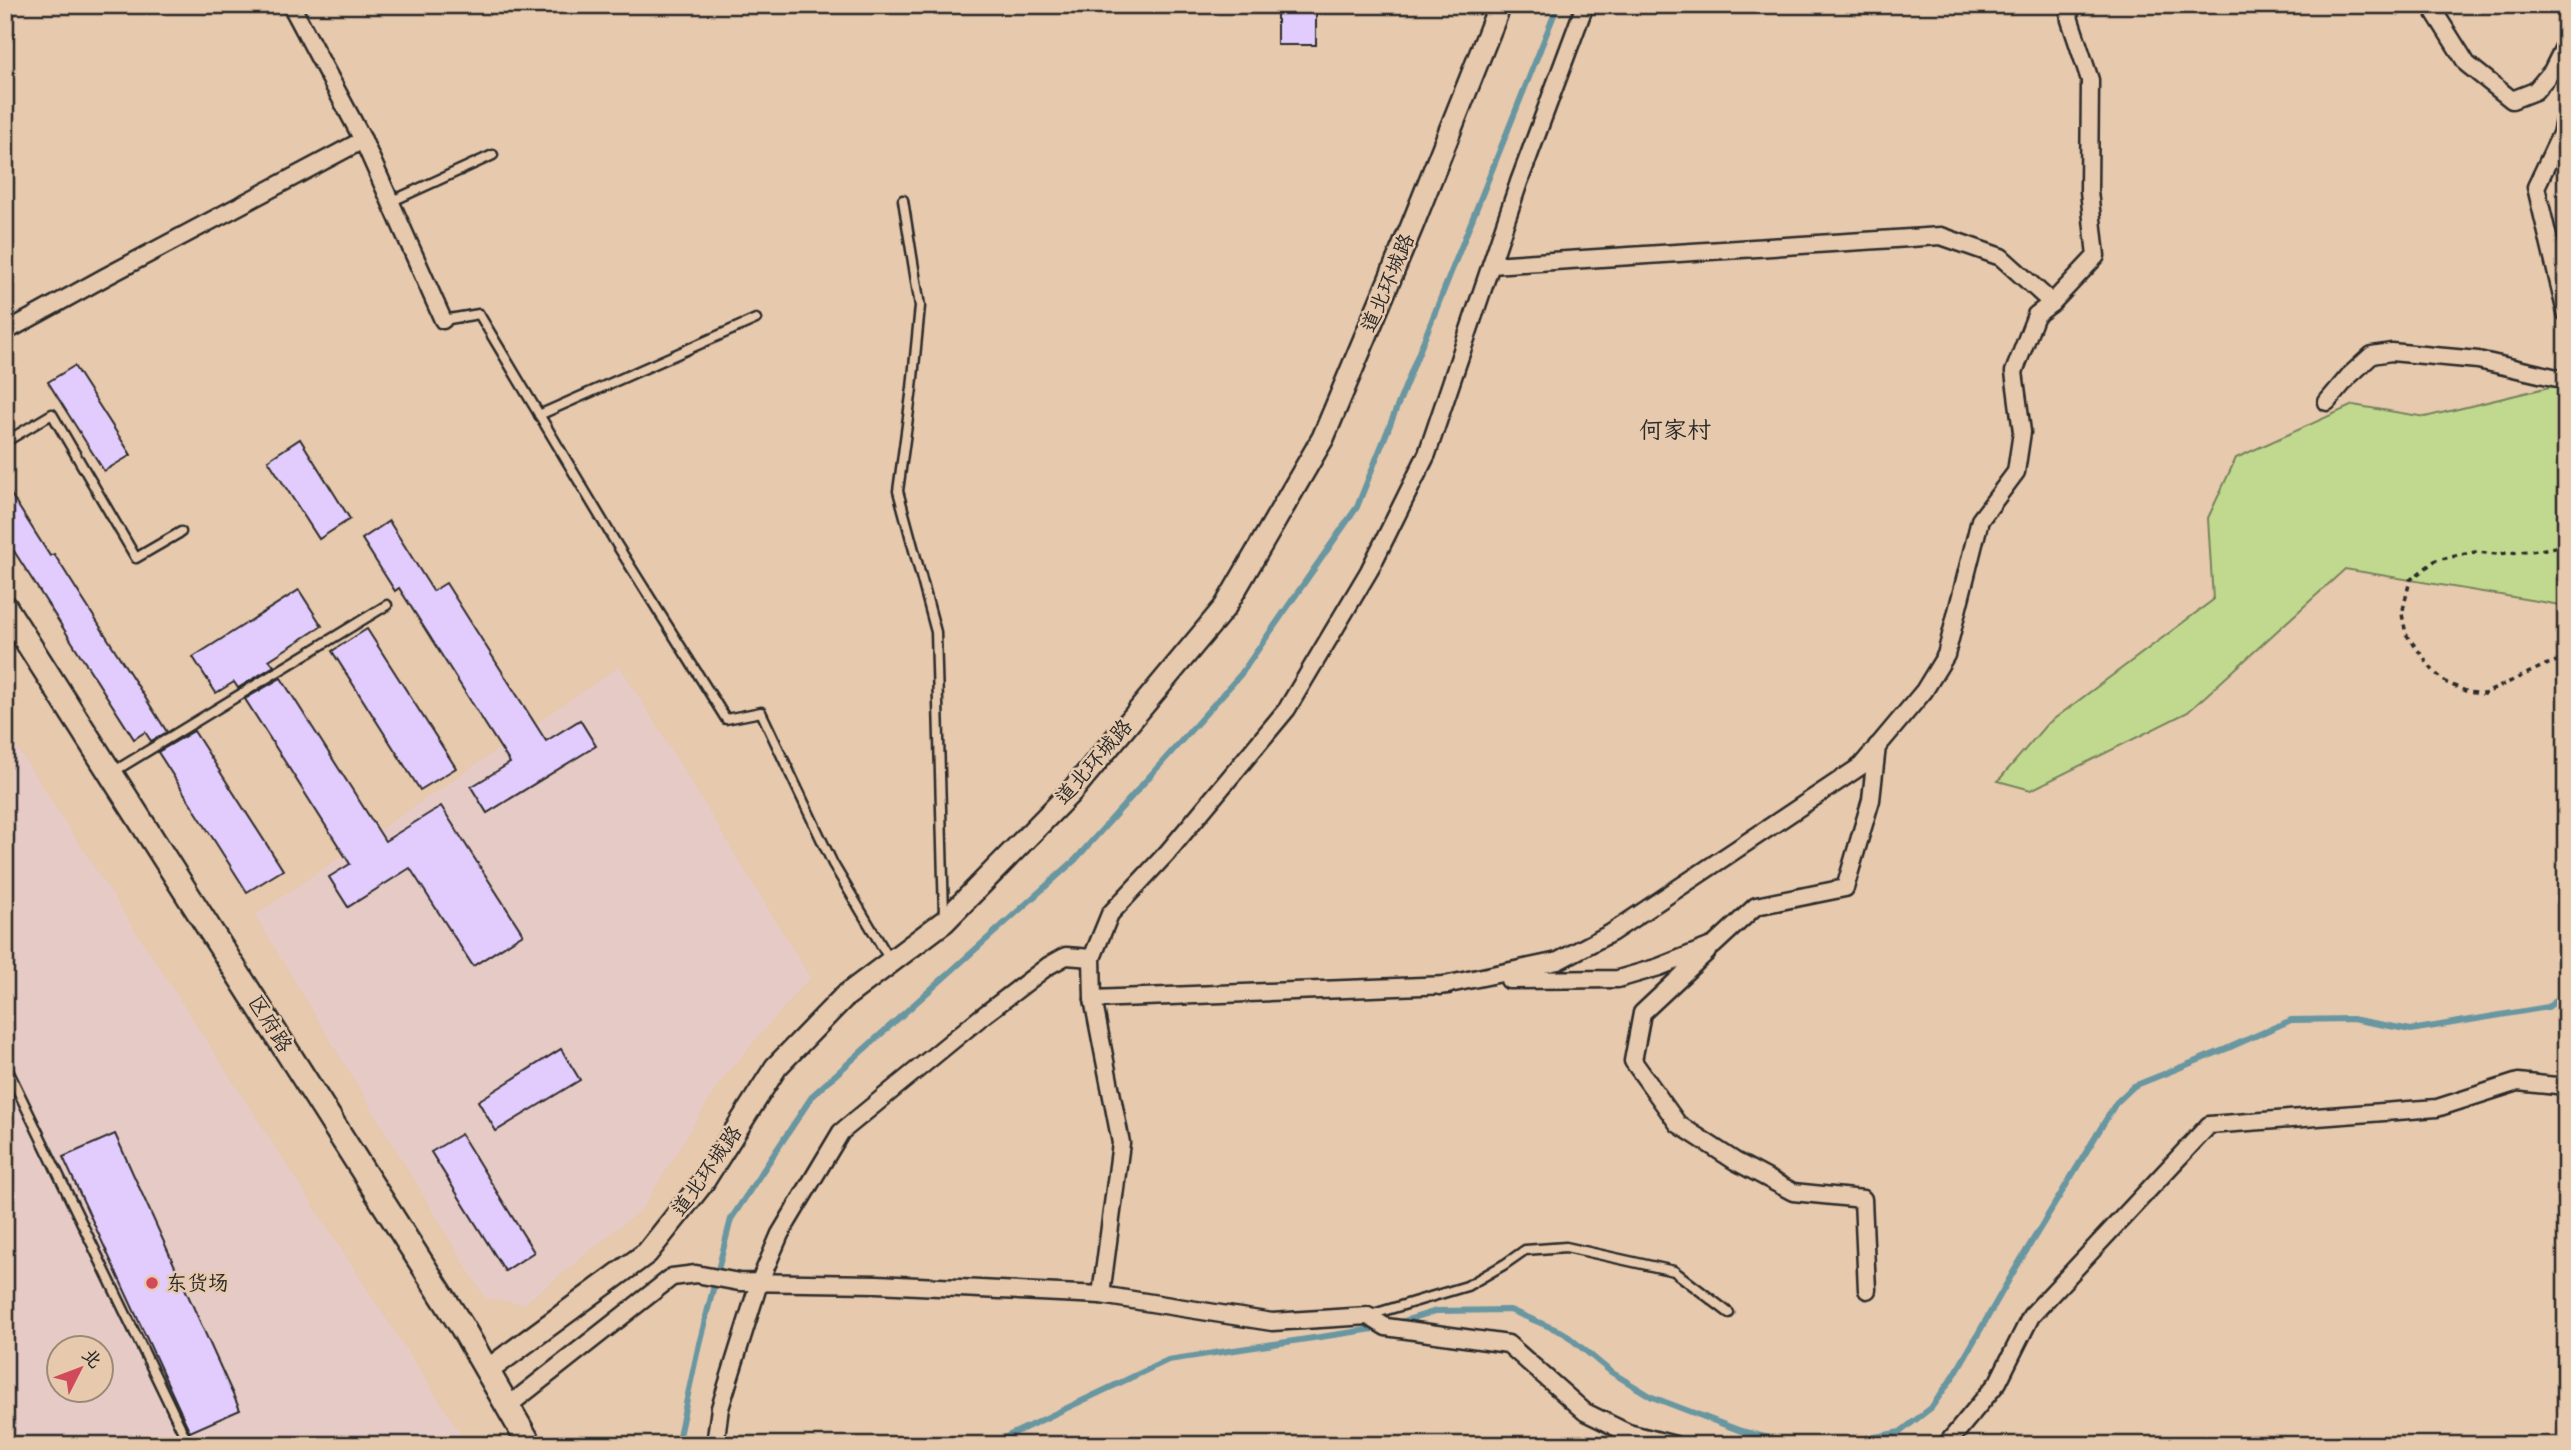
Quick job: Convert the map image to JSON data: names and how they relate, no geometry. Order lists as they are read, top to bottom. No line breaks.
{"streets":{"main road":["区府路"],"street":["道北环城路"]},"crossings":[["道北环城路","区府路"]],"districts":["何家村"],"places":["东货场"],"north":"top right"}
